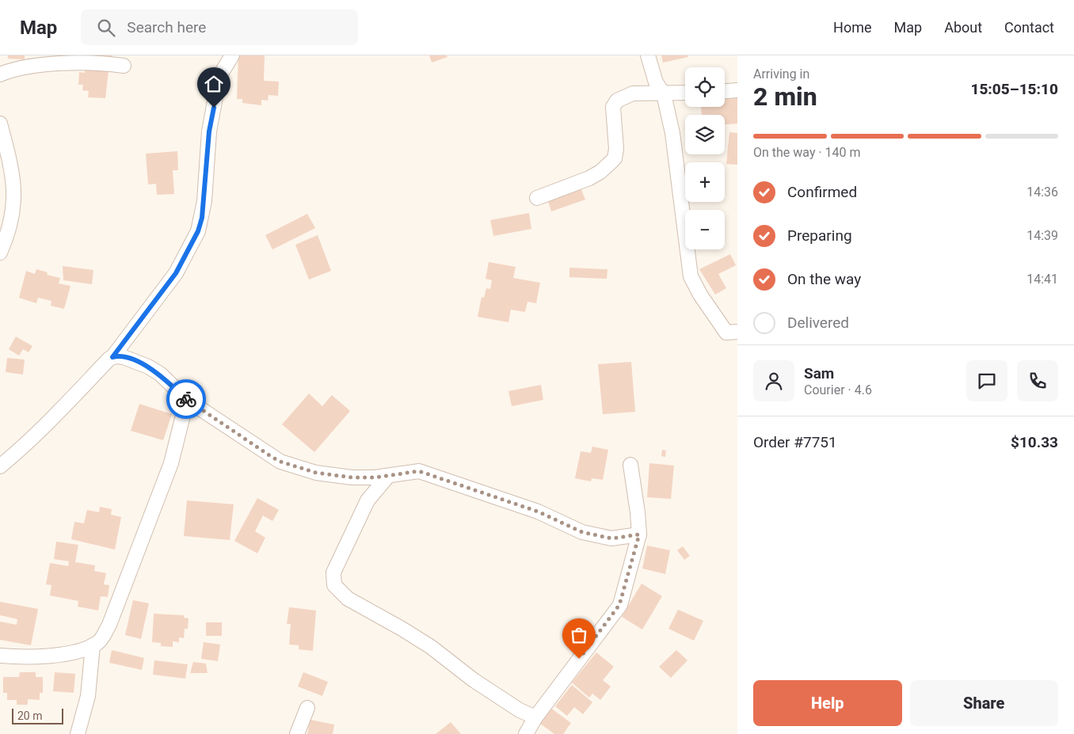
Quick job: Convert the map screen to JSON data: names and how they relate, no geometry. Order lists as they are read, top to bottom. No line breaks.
{"scale_bar":"20 m","page":{"header":"Map","search":"Search here","nav":["Home","Map","About","Contact"],"heading":["2 min","Arriving in","15:05–15:10"],"panel":["Sam","Courier · 4.6","Order #7751","$10.33"],"map_buttons":["+","−"],"bar":"On the way · 140 m","list":[["Confirmed","14:36"],["Preparing","14:39"],["On the way","14:41"],"Delivered"],"buttons":["Help","Share"],"scale":"20 m"}}
